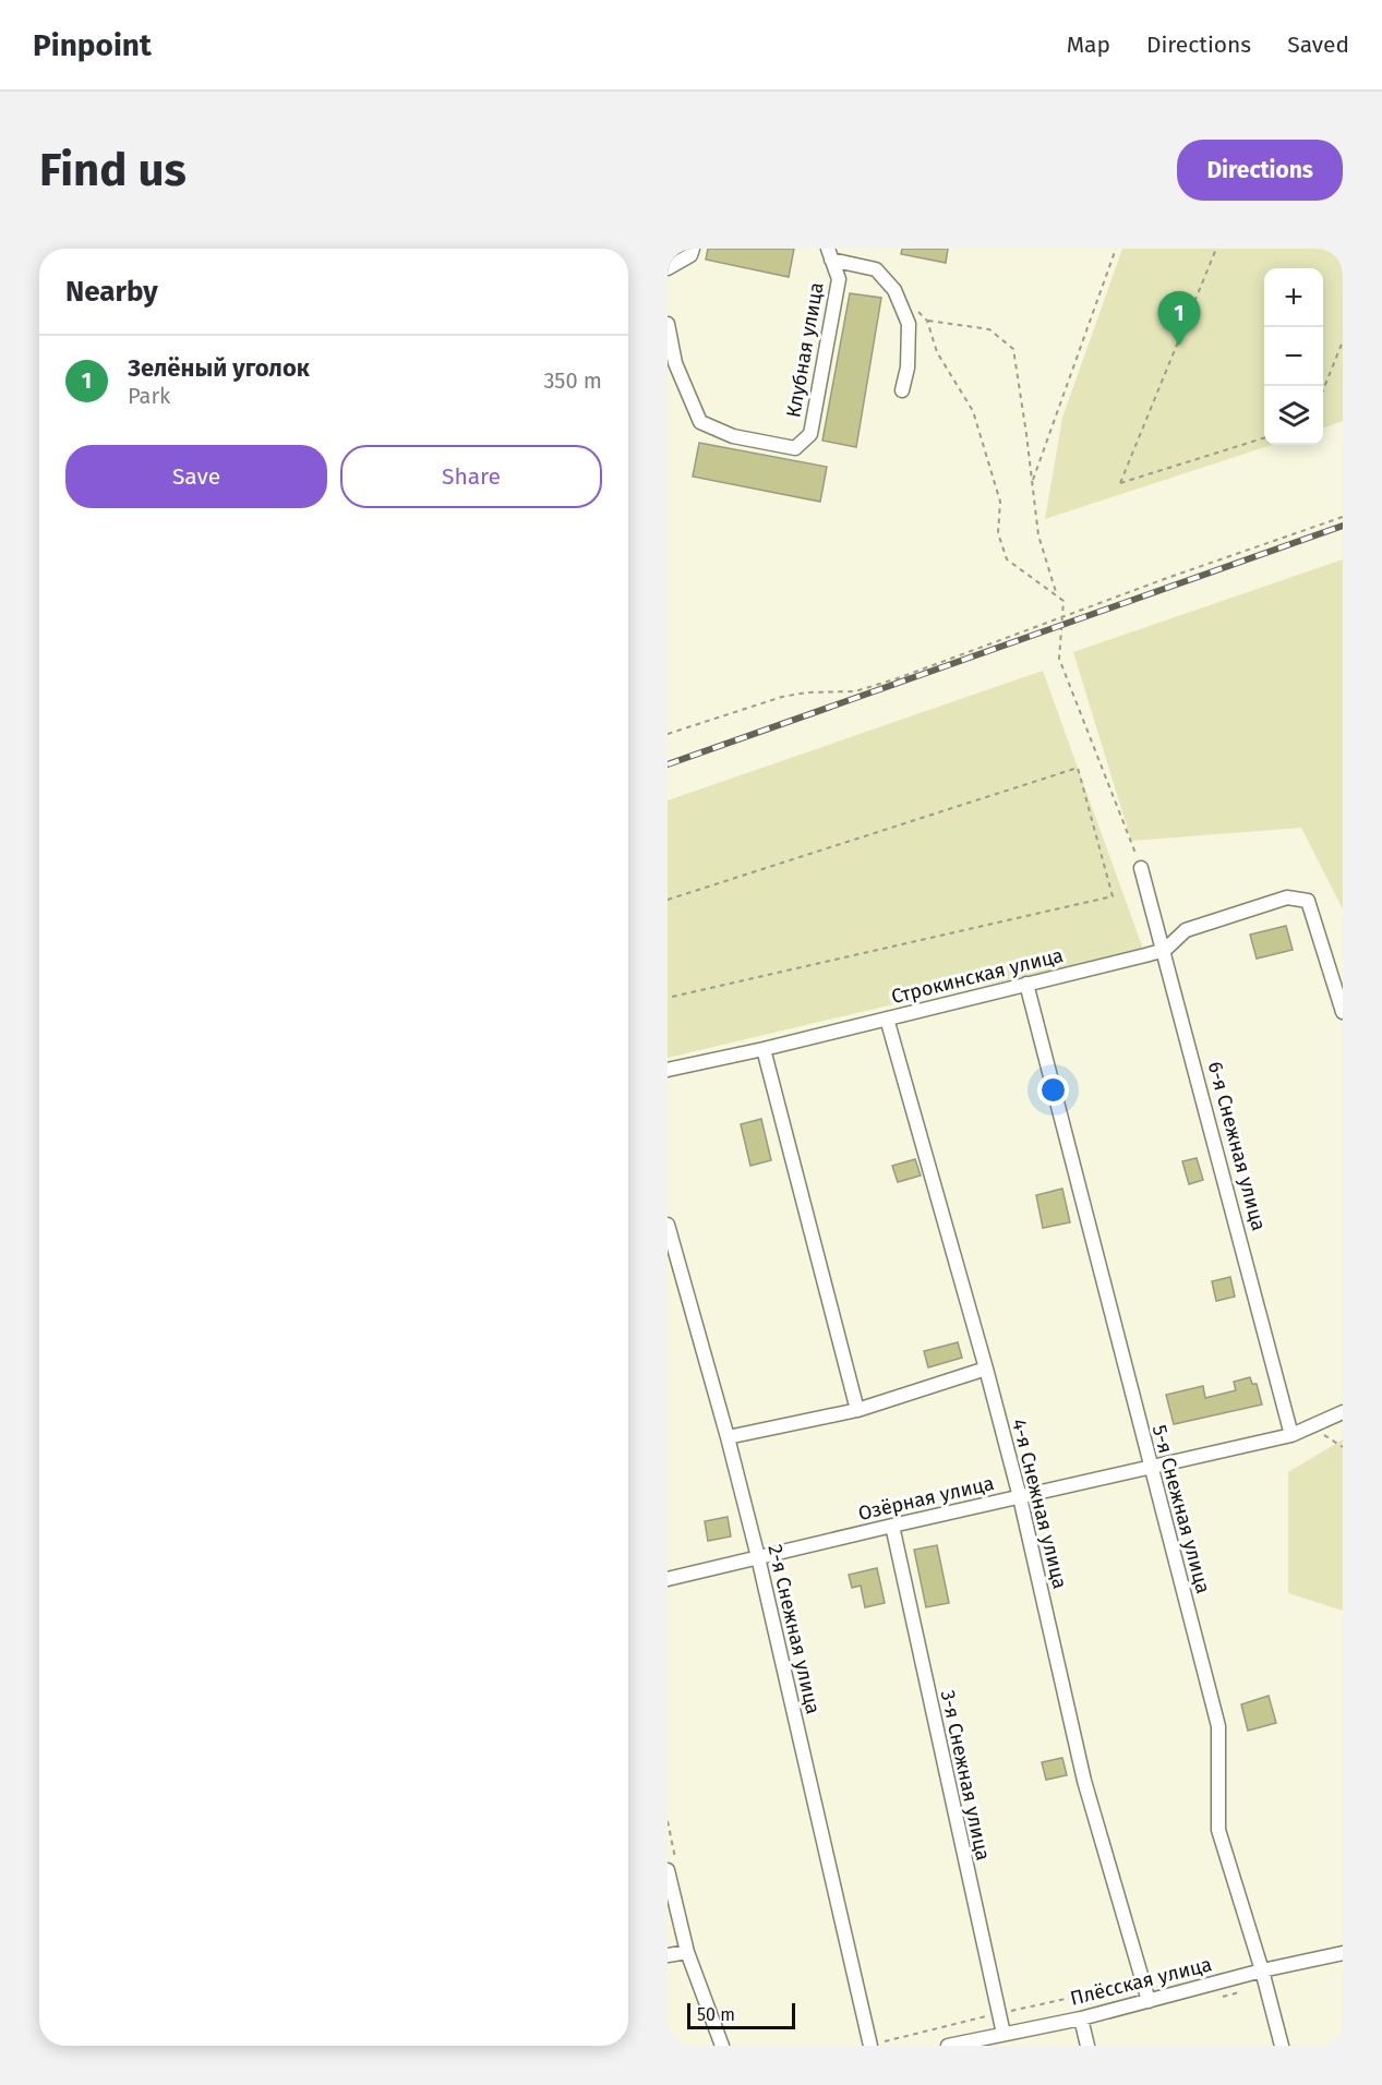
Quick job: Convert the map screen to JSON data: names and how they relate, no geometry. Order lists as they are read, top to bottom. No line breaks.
{"streets":{"street":["Клубная улица","Строкинская улица","6-я Снежная улица","Озёрная улица","4-я Снежная улица","5-я Снежная улица","2-я Снежная улица","3-я Снежная улица","Плёсская улица"]},"crossings":[["Строкинская улица","6-я Снежная улица"],["Строкинская улица","4-я Снежная улица"],["Строкинская улица","5-я Снежная улица"],["6-я Снежная улица","Озёрная улица"],["Озёрная улица","4-я Снежная улица"],["Озёрная улица","5-я Снежная улица"],["Озёрная улица","2-я Снежная улица"],["Озёрная улица","3-я Снежная улица"],["4-я Снежная улица","Плёсская улица"],["5-я Снежная улица","Плёсская улица"],["3-я Снежная улица","Плёсская улица"]],"scale_bar":"50 m","page":{"header":"Pinpoint","nav":["Map","Directions","Saved"],"buttons":["Directions",["Save","Share"]],"title":"Find us","heading":"Nearby","map_buttons":["+","−"],"pins":"1","list":[{"mark":"1","name":"Зелёный уголок","note":"Park","value":"350 m"}],"scale":"50 m"}}
